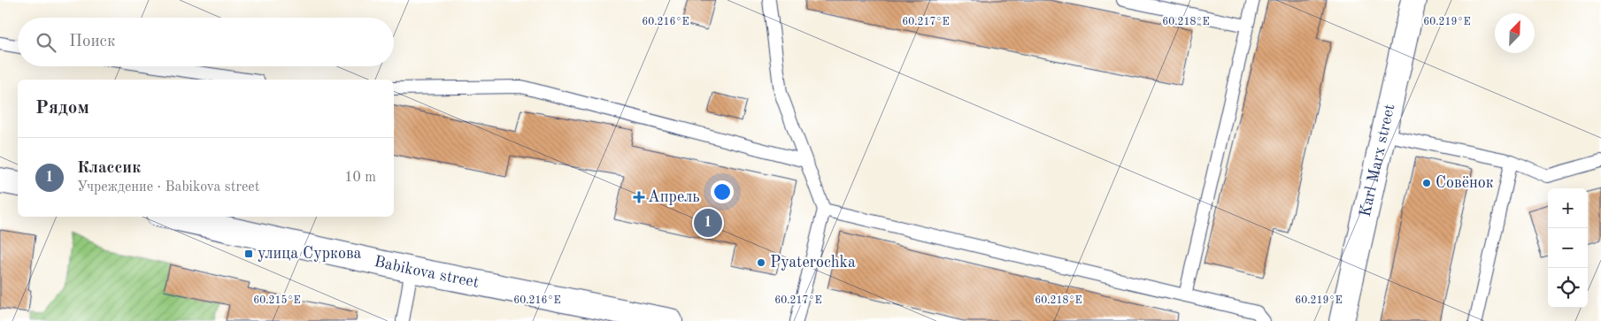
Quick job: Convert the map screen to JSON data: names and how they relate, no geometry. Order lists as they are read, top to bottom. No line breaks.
{"streets":{"main road":["Karl Marx street","Babikova street"]},"places":{"other":["Совёнок","Pyaterochka"],"health":["Апрель"],"transit":["улица Суркова"]},"north":"top right","page":{"search":"Поиск","heading":"Рядом","list":[{"mark":"1","name":"Классик","note":"Учреждение · Babikova street","value":"10 m"}],"map_buttons":["+","−"],"pins":"1"},"coordinates":["60.216°E","60.217°E","60.218°E","60.219°E","60.215°E"]}
